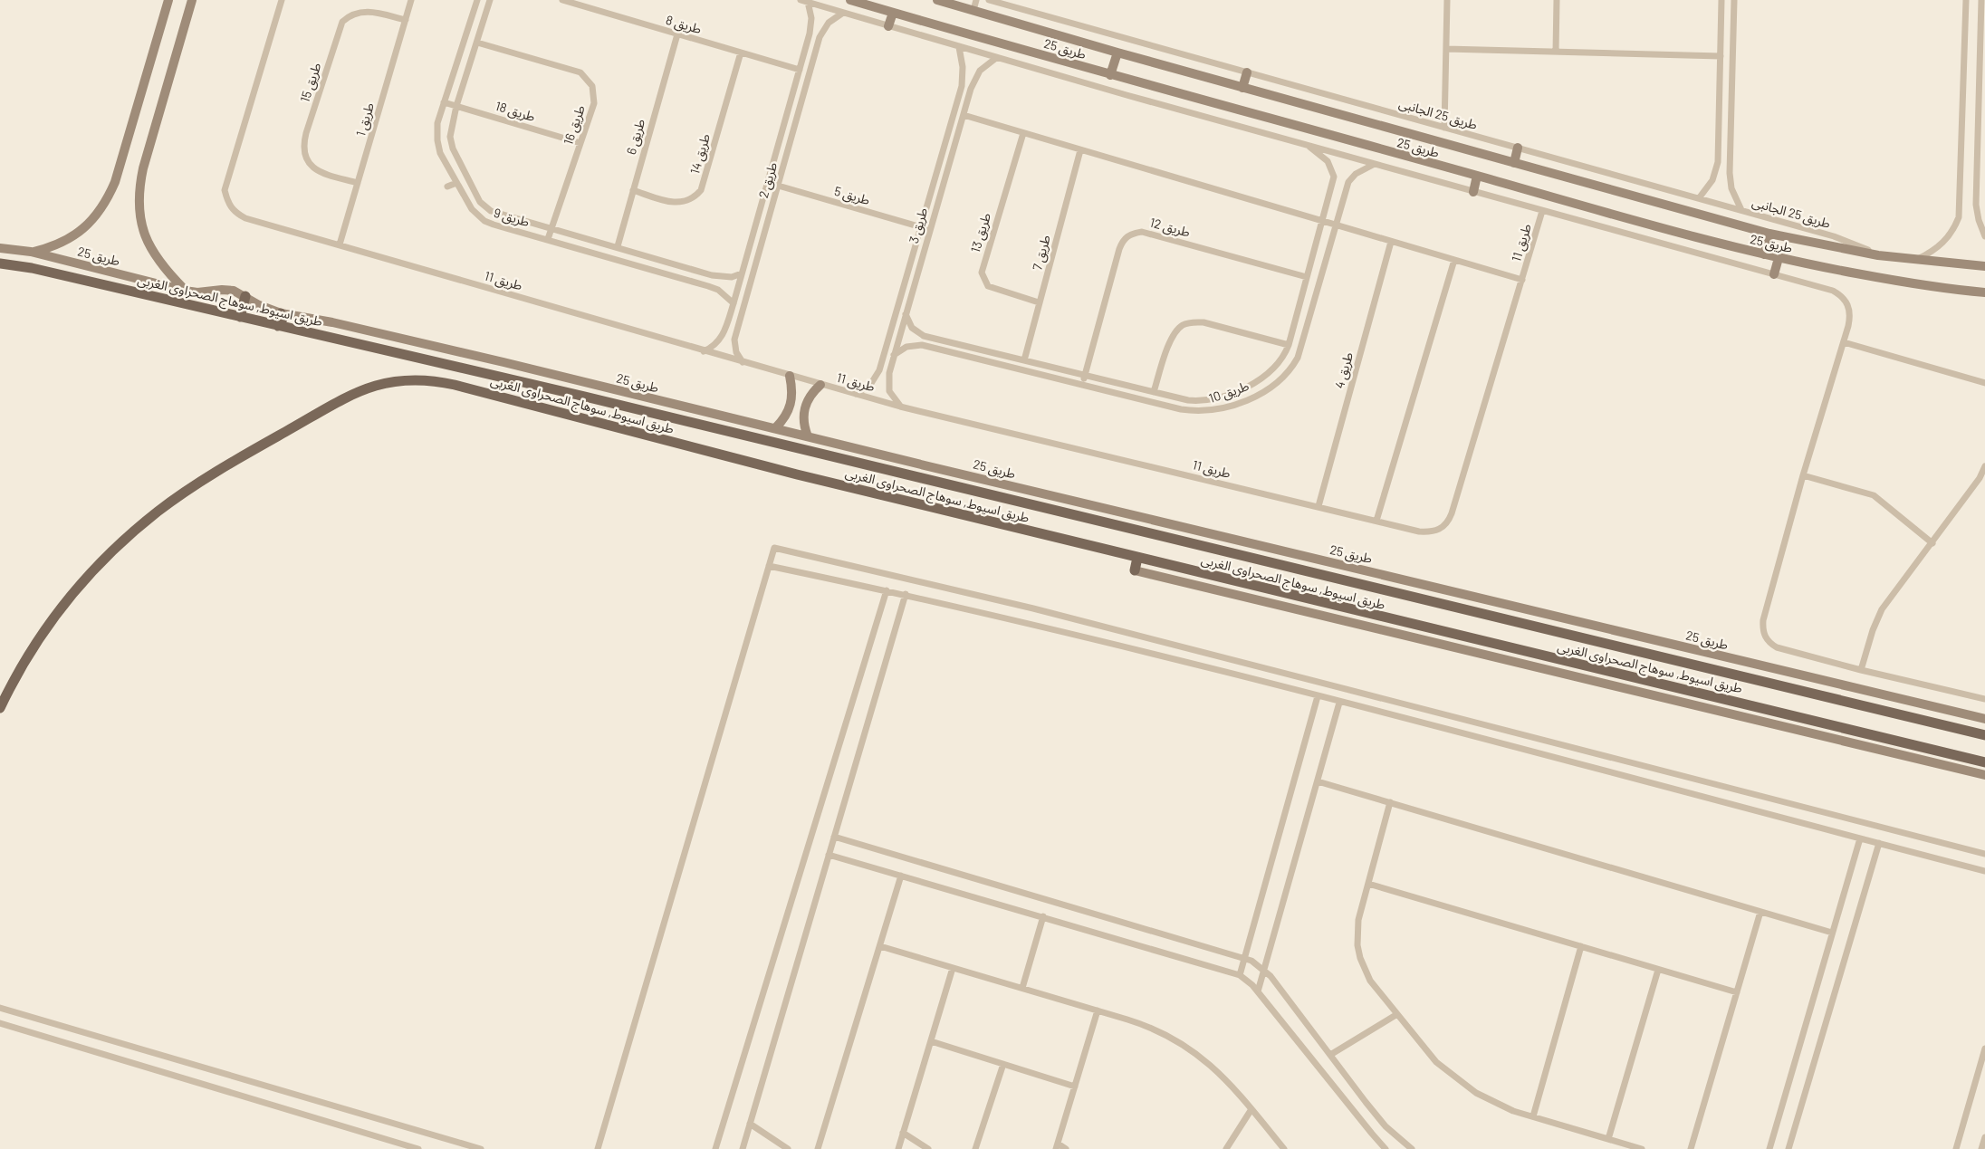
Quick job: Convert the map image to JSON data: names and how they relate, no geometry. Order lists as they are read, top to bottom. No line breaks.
{"streets":{"main road":["طريق اسيوط, سوهاج الصحراوى الغربى"],"street":["طريق 8","طريق 25","طريق 15","طريق 18","طريق 25 الجانبى","طريق 1","طريق 16","طريق 6","طريق 14","طريق 2","طريق 5","طريق 9","طريق 3","طريق 12","طريق 13","طريق 11","طريق 7","طريق 4","طريق 10"]},"crossings":[["طريق 8","طريق 6"],["طريق 8","طريق 14"],["طريق 8","طريق 2"],["طريق 25","طريق 25 الجانبى"],["طريق 15","طريق 1"],["طريق 18","طريق 16"],["طريق 18","طريق 9"],["طريق 1","طريق 11"],["طريق 16","طريق 9"],["طريق 6","طريق 14"],["طريق 6","طريق 9"],["طريق 2","طريق 5"],["طريق 2","طريق 9"],["طريق 2","طريق 11"],["طريق 5","طريق 3"],["طريق 3","طريق 11"],["طريق 3","طريق 10"],["طريق 12","طريق 10"],["طريق 13","طريق 11"],["طريق 13","طريق 7"],["طريق 11","طريق 7"],["طريق 11","طريق 4"],["طريق 11","طريق 10"],["طريق 7","طريق 10"]]}
